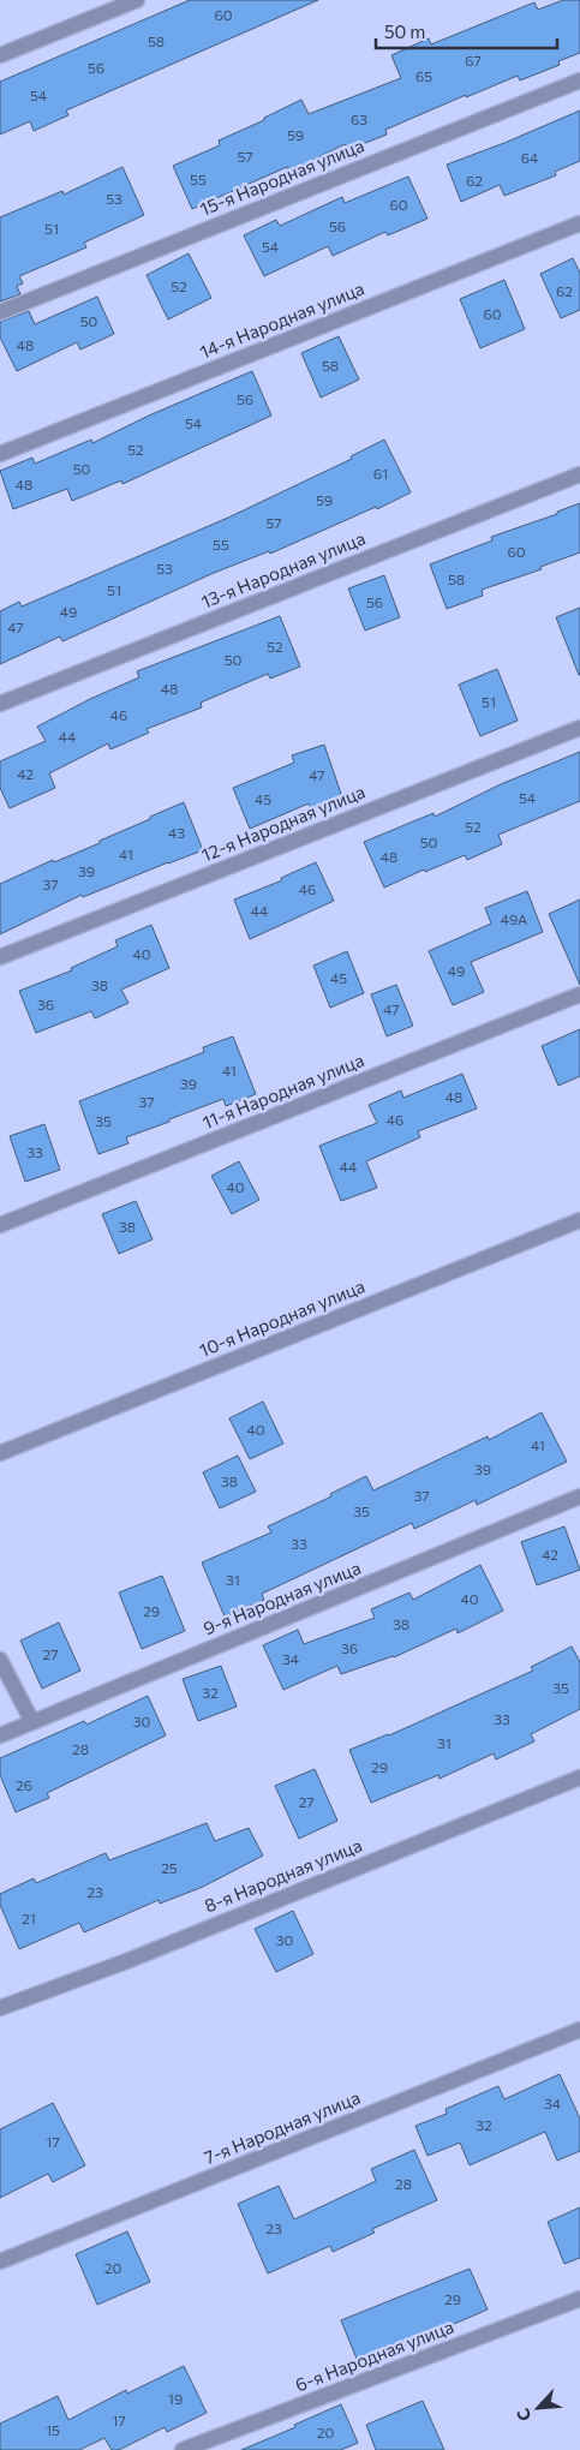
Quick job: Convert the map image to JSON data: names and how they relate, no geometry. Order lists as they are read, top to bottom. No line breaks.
{"streets":{"street":["15-я Народная улица","14-я Народная улица","13-я Народная улица","12-я Народная улица","11-я Народная улица","10-я Народная улица","9-я Народная улица","8-я Народная улица","7-я Народная улица","6-я Народная улица"]},"house_numbers":["60","58","67","56","65","54","63","59","57","64","55","62","53","60","56","51","54","52","62","60","50","48","58","56","54","52","50","61","48","59","57","55","60","53","58","51","56","49","47","52","50","48","51","46","44","42","47","54","45","52","43","50","41","48","39","37","46","44","49А","40","49","45","38","36","47","41","39","48","37","46","35","33","44","40","38","40","41","39","38","37","35","33","42","31","40","29","38","36","27","34","35","32","33","30","31","28","29","26","27","25","23","21","30","34","32","17","28","23","20","29","19","17","15","20"],"scale_bar":"50 m","north":"bottom left"}
